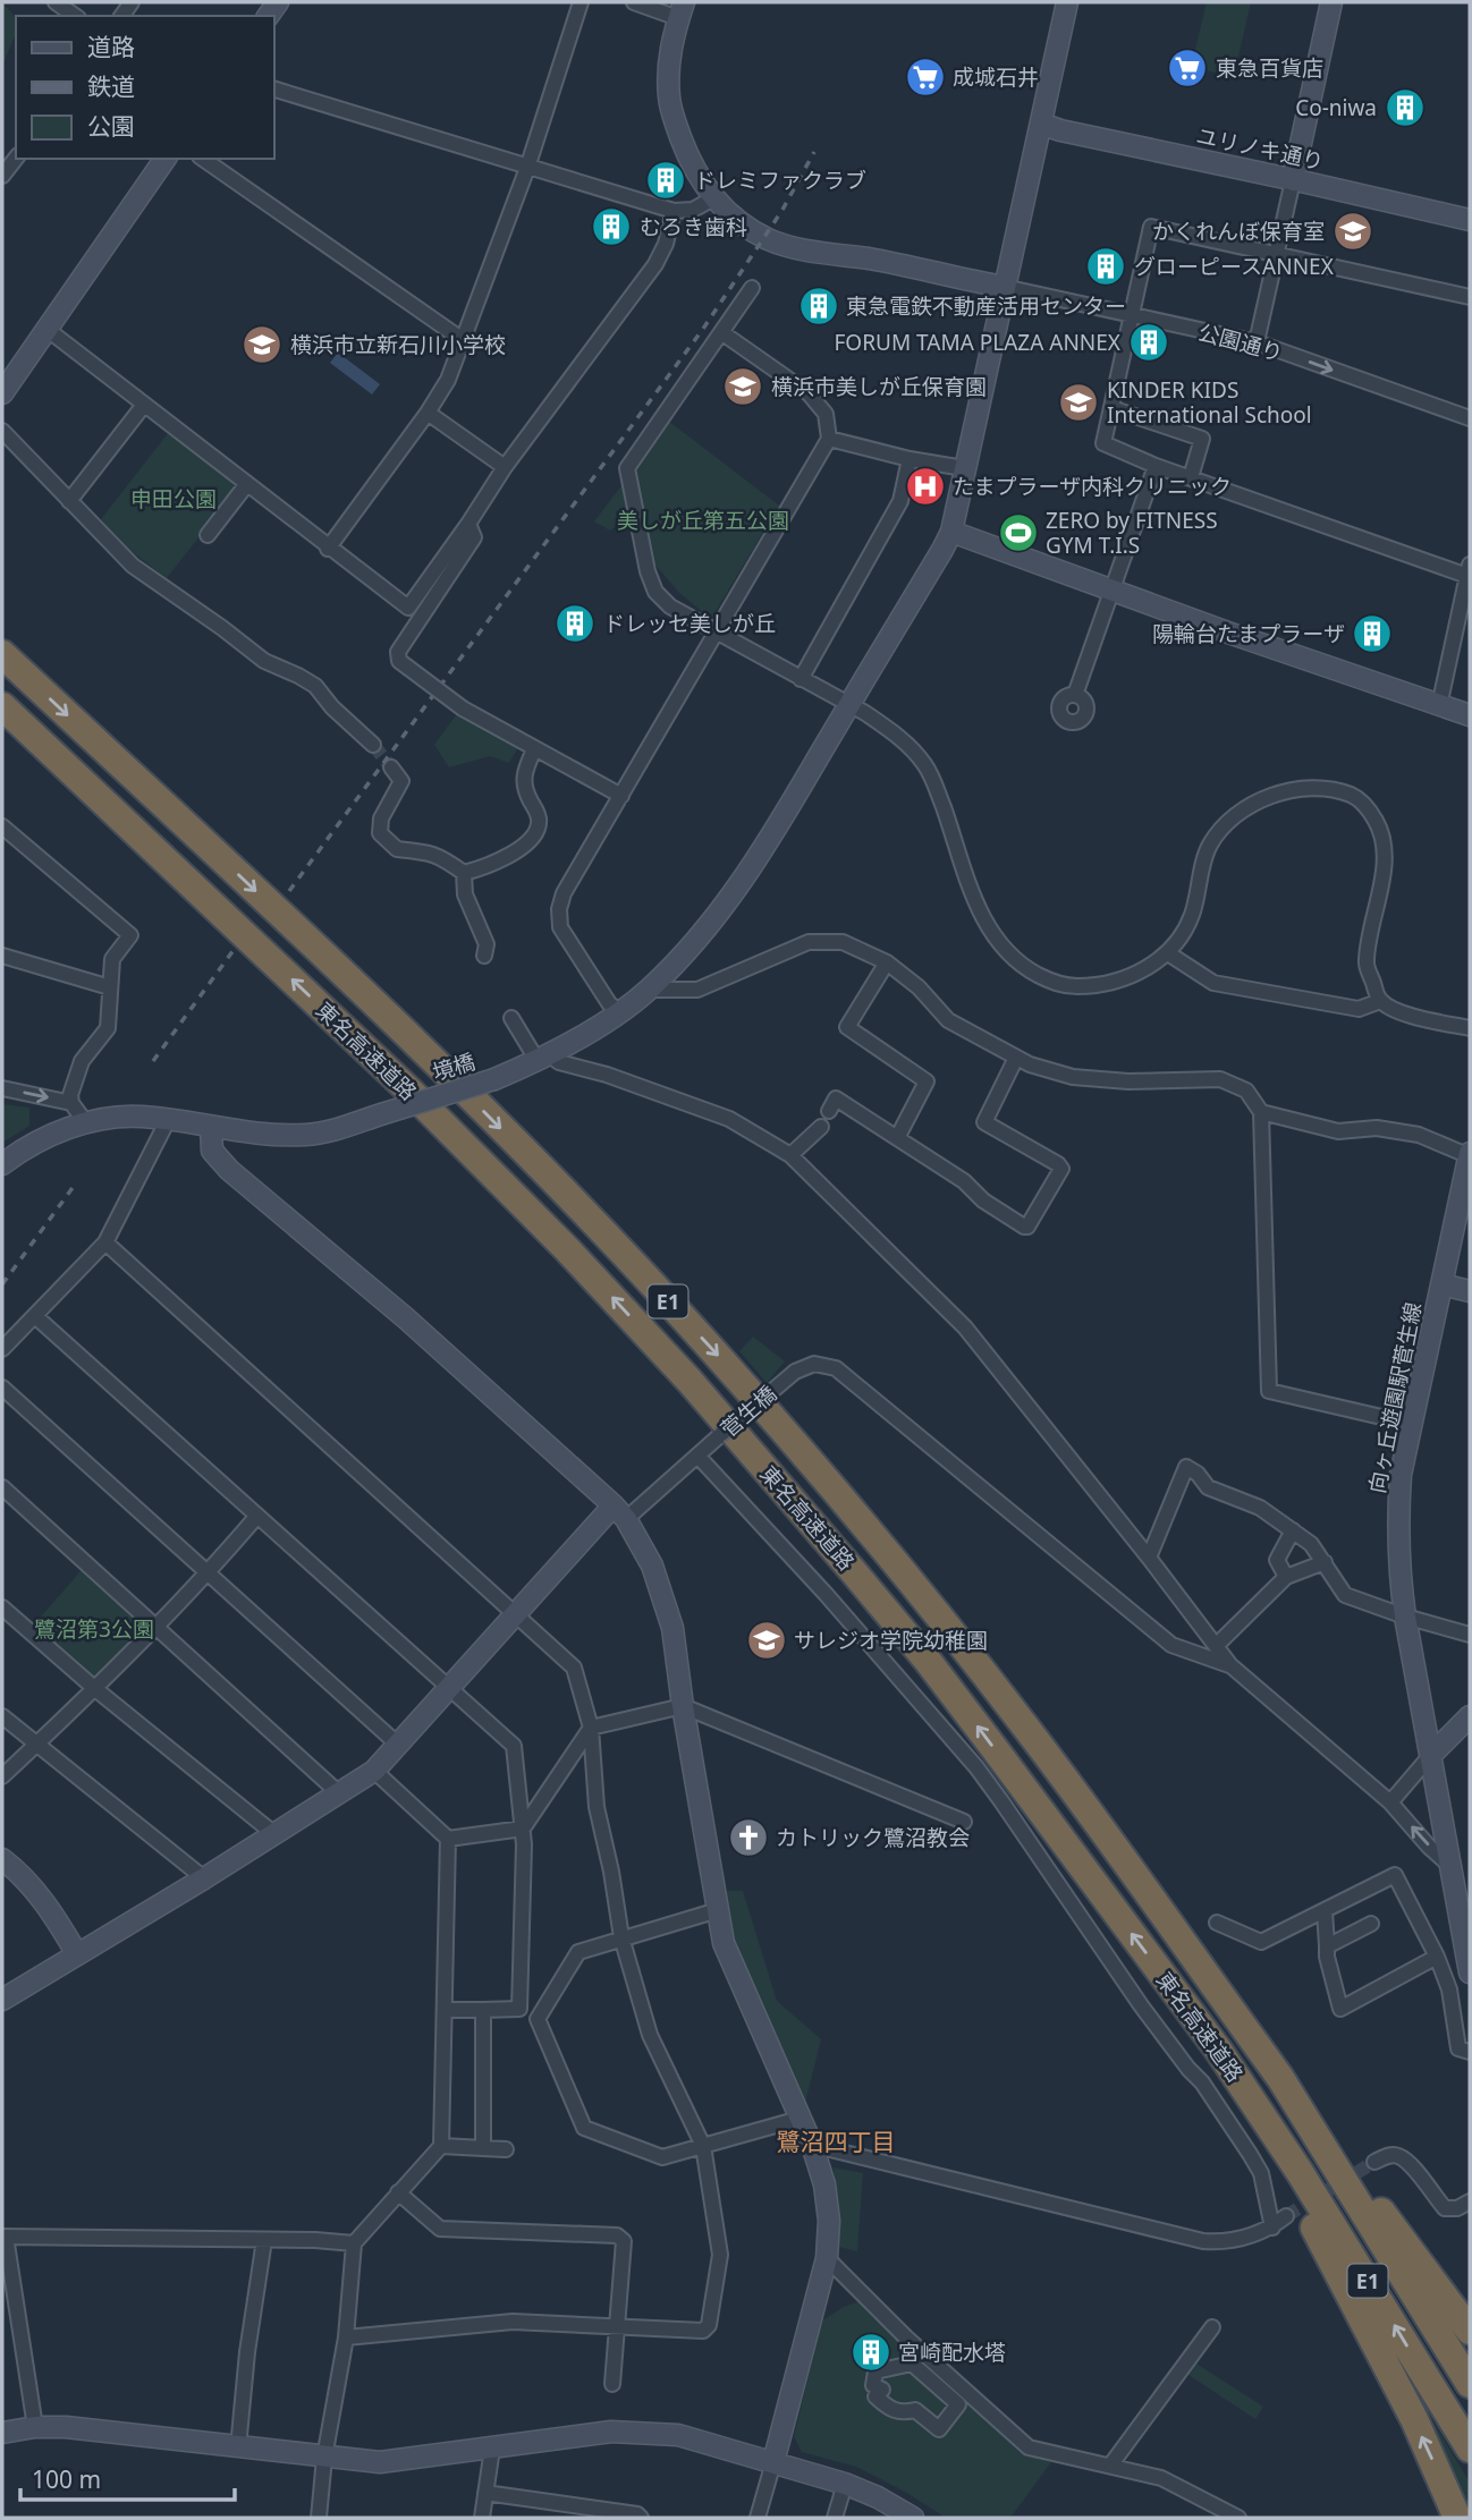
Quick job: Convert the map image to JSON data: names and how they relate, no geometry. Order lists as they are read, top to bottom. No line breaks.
{"streets":{"highway":["東名高速道路","E1"],"street":["ユリノキ通り","公園通り","境橋","向ヶ丘遊園駅菅生線","菅生橋"]},"crossings":[["ユリノキ通り","境橋"],["公園通り","境橋"]],"districts":["鷺沼四丁目"],"parks":["申田公園","美しが丘第五公園","鷺沼第3公園"],"places":{"supermarket":["東急百貨店","成城石井"],"building":["Co-niwa","ドレミファクラブ","むろき歯科","グローピースANNEX","東急電鉄不動産活用センター","FORUM TAMA PLAZA ANNEX","ドレッセ美しが丘","陽輪台たまプラーザ","宮崎配水塔"],"school or university":["かくれんぼ保育室","横浜市立新石川小学校","横浜市美しが丘保育園","KINDER KIDS International School","サレジオ学院幼稚園"],"hospital":["たまプラーザ内科クリニック"],"sports":["ZERO by FITNESS GYM T.I.S"],"church":["カトリック鷺沼教会"]},"legend":["道路","鉄道","公園"],"scale_bar":"100 m"}
